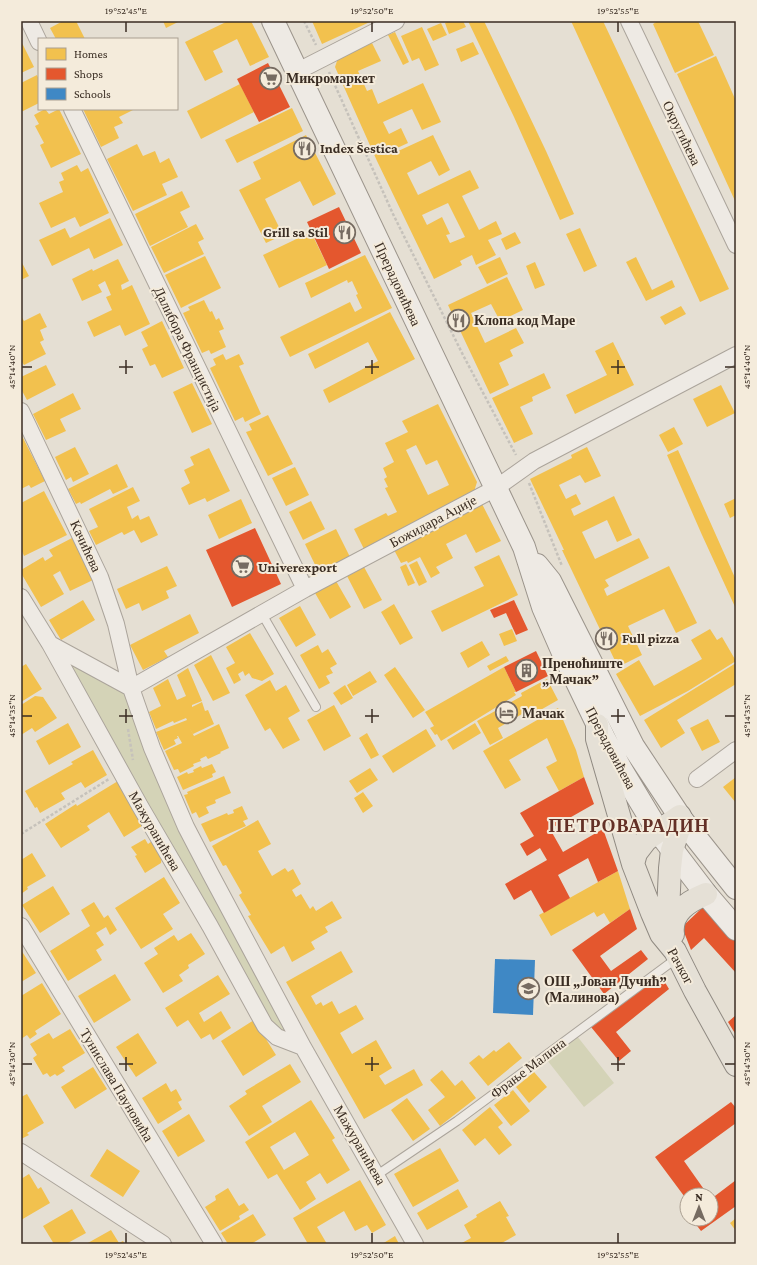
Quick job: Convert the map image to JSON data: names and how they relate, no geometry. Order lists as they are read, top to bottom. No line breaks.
{"streets":{"main road":["Прерадовићева","Рачког"],"street":["Округићева","Далибора Францистија","Божидара Аџије","Качићева","Мажуранићева","Тунислава Пауновића"],"lane":["Фрање Малина"]},"crossings":[["Прерадовићева","Божидара Аџије"],["Прерадовићева","Рачког"],["Далибора Францистија","Божидара Аџије"],["Божидара Аџије","Качићева"],["Божидара Аџије","Мажуранићева"],["Качићева","Мажуранићева"],["Мажуранићева","Фрање Малина"],["Рачког","Фрање Малина"]],"districts":["ПЕТРОВАРАДИН"],"places":{"supermarket":["Микромаркет","Univerexport"],"restaurant":["Index Šestica","Grill sa Stil","Клопа код Маре","Full pizza"],"building":["Преноћиште „Мачак”"],"hotel":["Мачак"],"school or university":["ОШ „Јован Дучић” (Малинова)"]},"legend":["Homes","Shops","Schools"],"north":"top","coordinates":["19°52'45\"E","19°52'50\"E","19°52'55\"E","45°14'40\"N","45°14'35\"N","45°14'30\"N"]}
